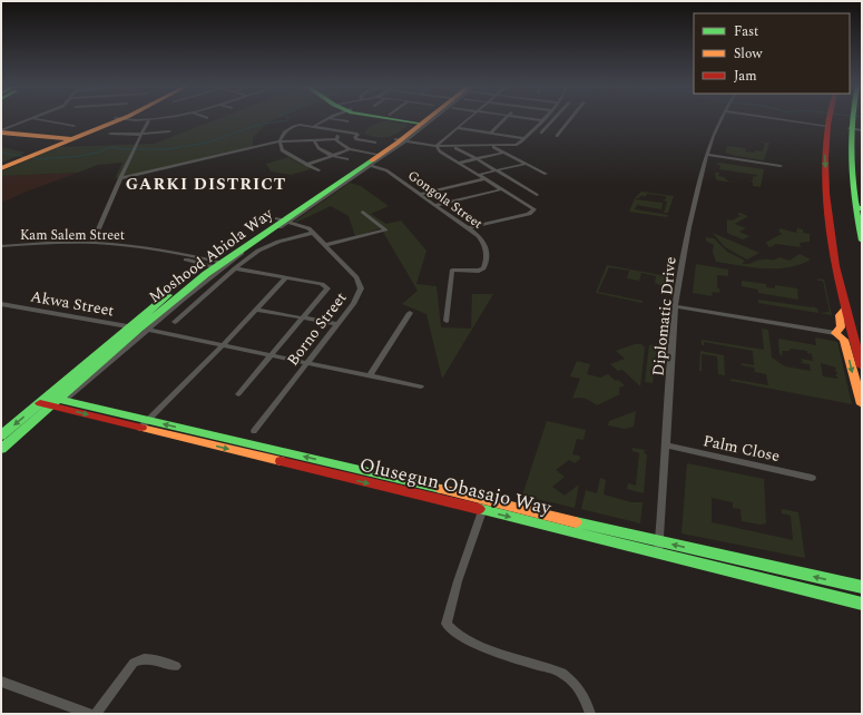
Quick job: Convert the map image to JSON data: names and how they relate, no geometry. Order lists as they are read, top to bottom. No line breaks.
{"streets":{"main road":["Moshood Abiola Way","Olusegun Obasajo Way"],"street":["Gongola Street","Kam Salem Street","Akwa Street","Diplomatic Drive","Borno Street","Palm Close"]},"crossings":[["Gongola Street","Moshood Abiola Way"],["Kam Salem Street","Moshood Abiola Way"],["Moshood Abiola Way","Akwa Street"],["Moshood Abiola Way","Borno Street"],["Moshood Abiola Way","Olusegun Obasajo Way"],["Akwa Street","Borno Street"],["Diplomatic Drive","Palm Close"],["Diplomatic Drive","Olusegun Obasajo Way"]],"districts":["GARKI DISTRICT"],"legend":["Fast","Slow","Jam"]}
